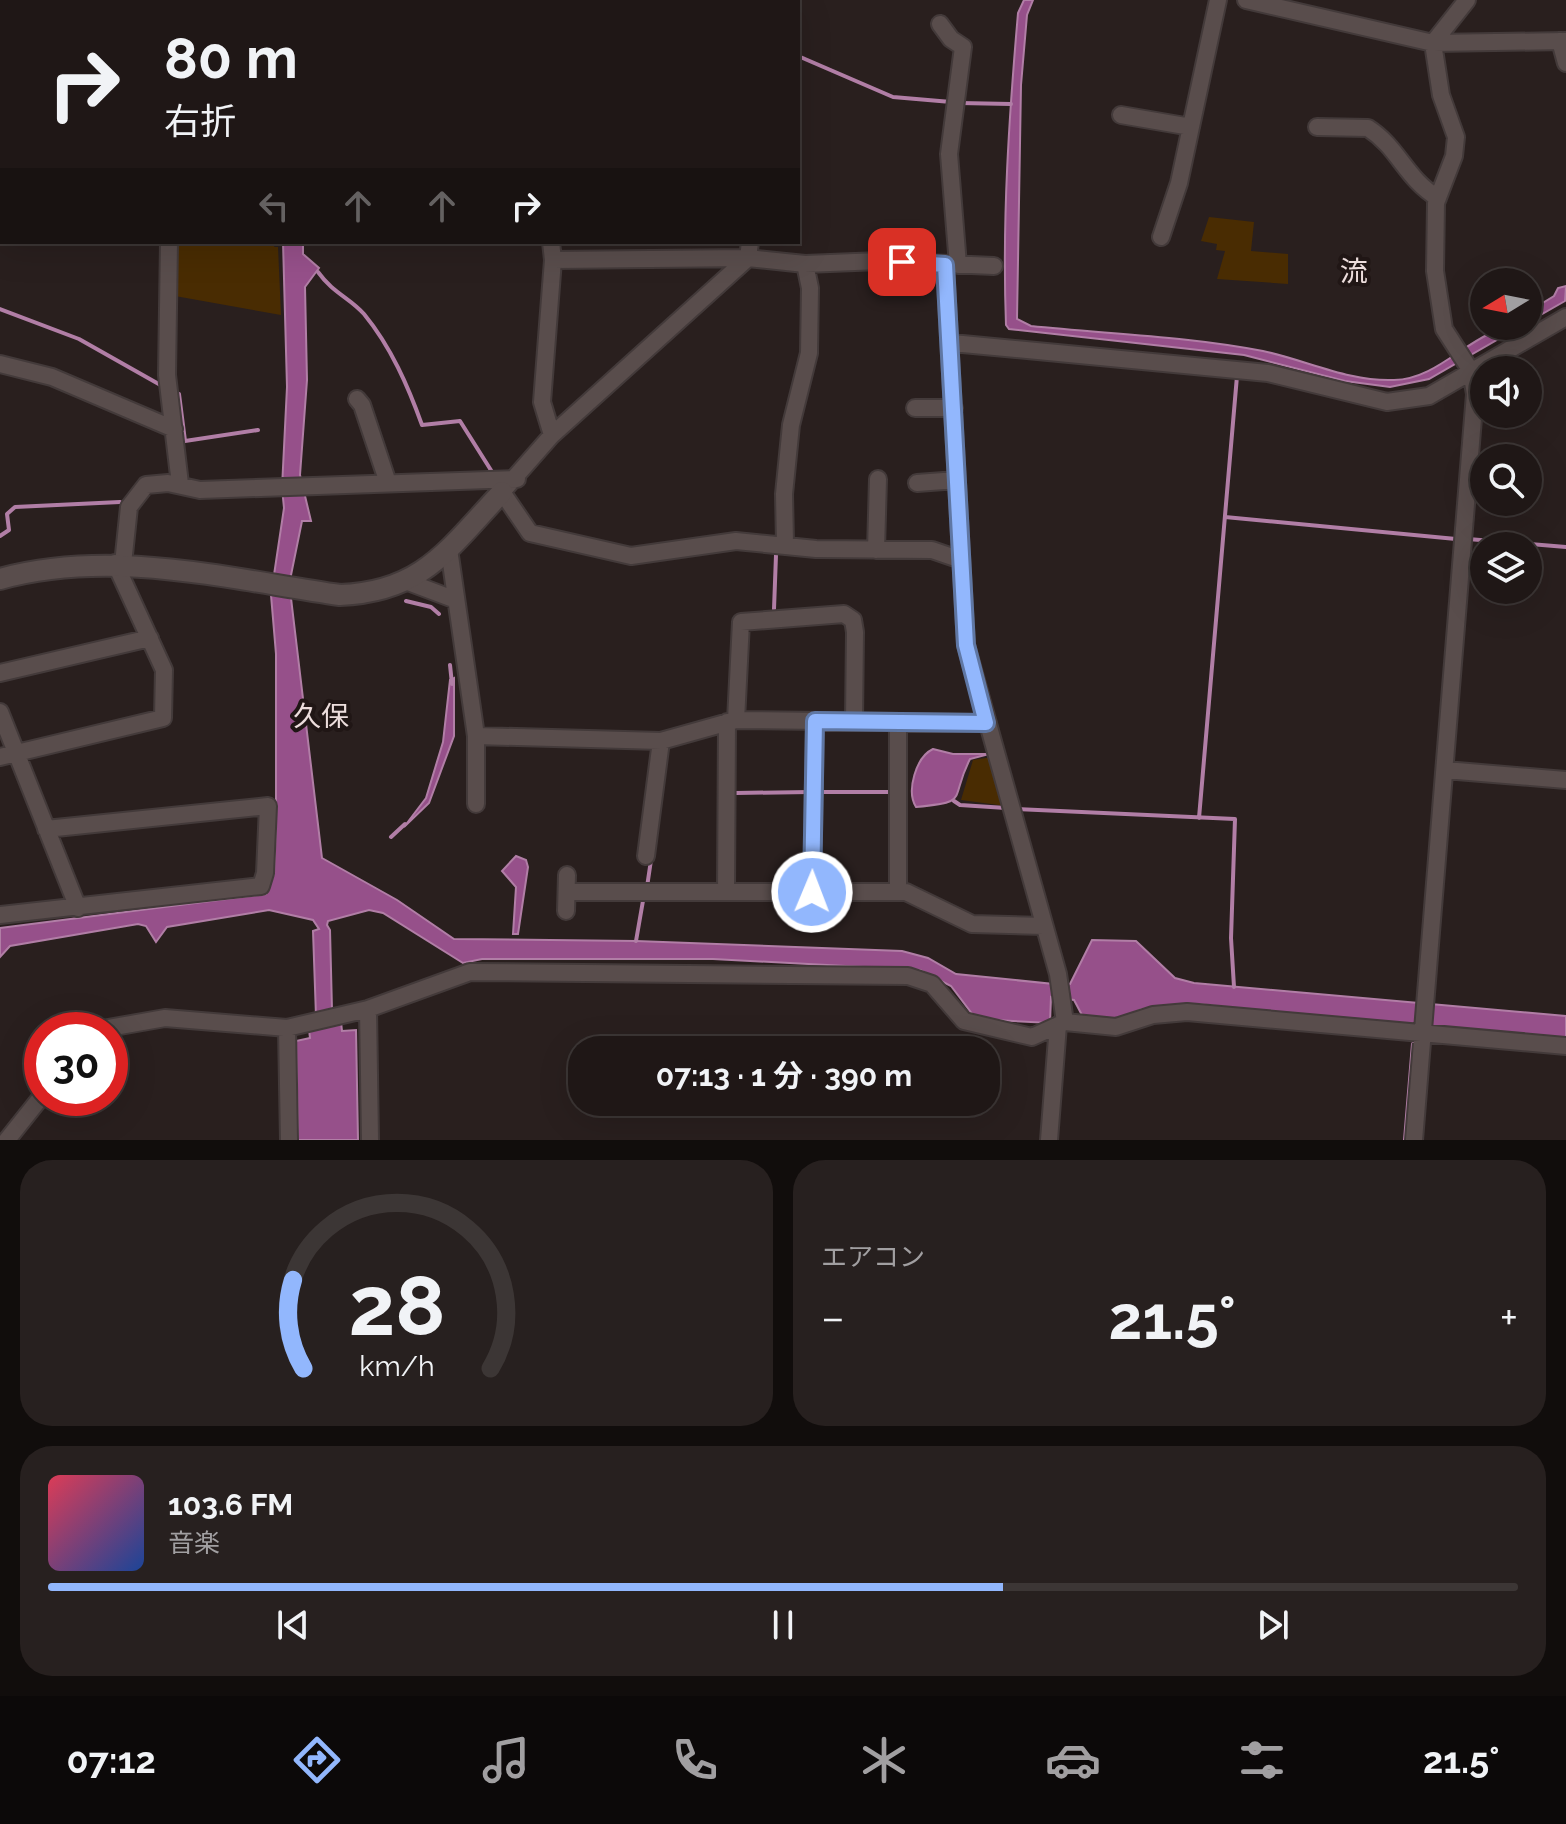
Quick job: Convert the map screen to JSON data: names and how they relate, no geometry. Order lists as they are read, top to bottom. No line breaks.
{"districts":["流","久保"],"north":"left","page":{"turn":["80 m","右折"],"limit":"30","trip":"07:13 · 1 分 · 390 m","tile":"エアコン","heat":["−","21.5°","+"],"song":["103.6 FM","音楽"],"tabs":["07:12","21.5°"],"gauge":["28","km/h"]}}
